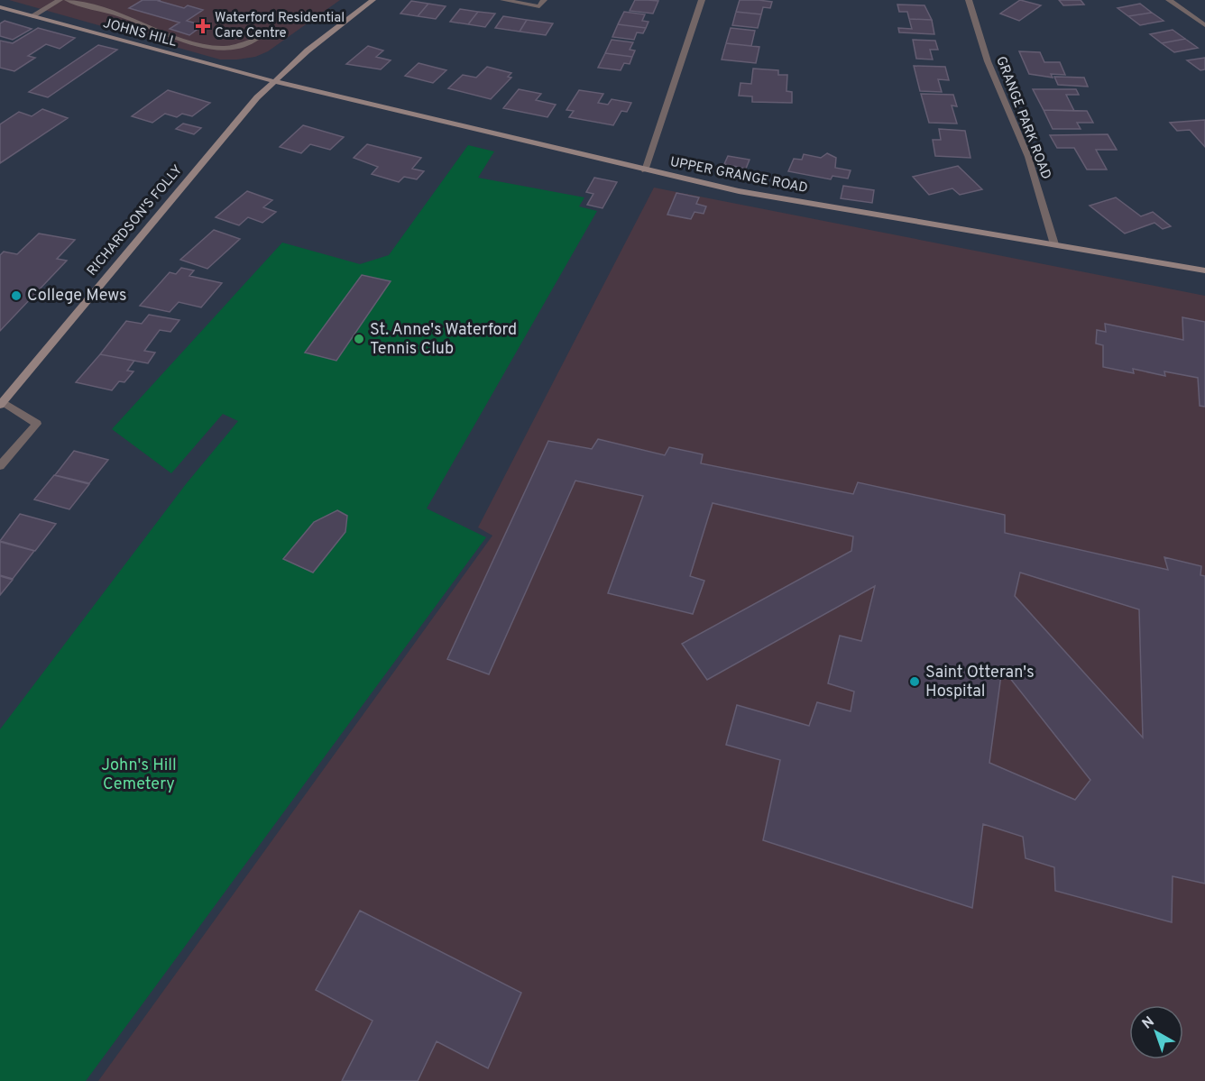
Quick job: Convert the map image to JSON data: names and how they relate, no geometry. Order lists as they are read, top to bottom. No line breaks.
{"streets":{"street":["JOHNS HILL","GRANGE PARK ROAD","UPPER GRANGE ROAD","RICHARDSON'S FOLLY"]},"crossings":[["JOHNS HILL","UPPER GRANGE ROAD"],["JOHNS HILL","RICHARDSON'S FOLLY"],["GRANGE PARK ROAD","UPPER GRANGE ROAD"],["UPPER GRANGE ROAD","RICHARDSON'S FOLLY"]],"parks":["John's Hill Cemetery"],"places":{"health":["Waterford Residential Care Centre"],"other":["College Mews","St. Anne's Waterford Tennis Club","Saint Otteran's Hospital"]},"north":"top left"}
